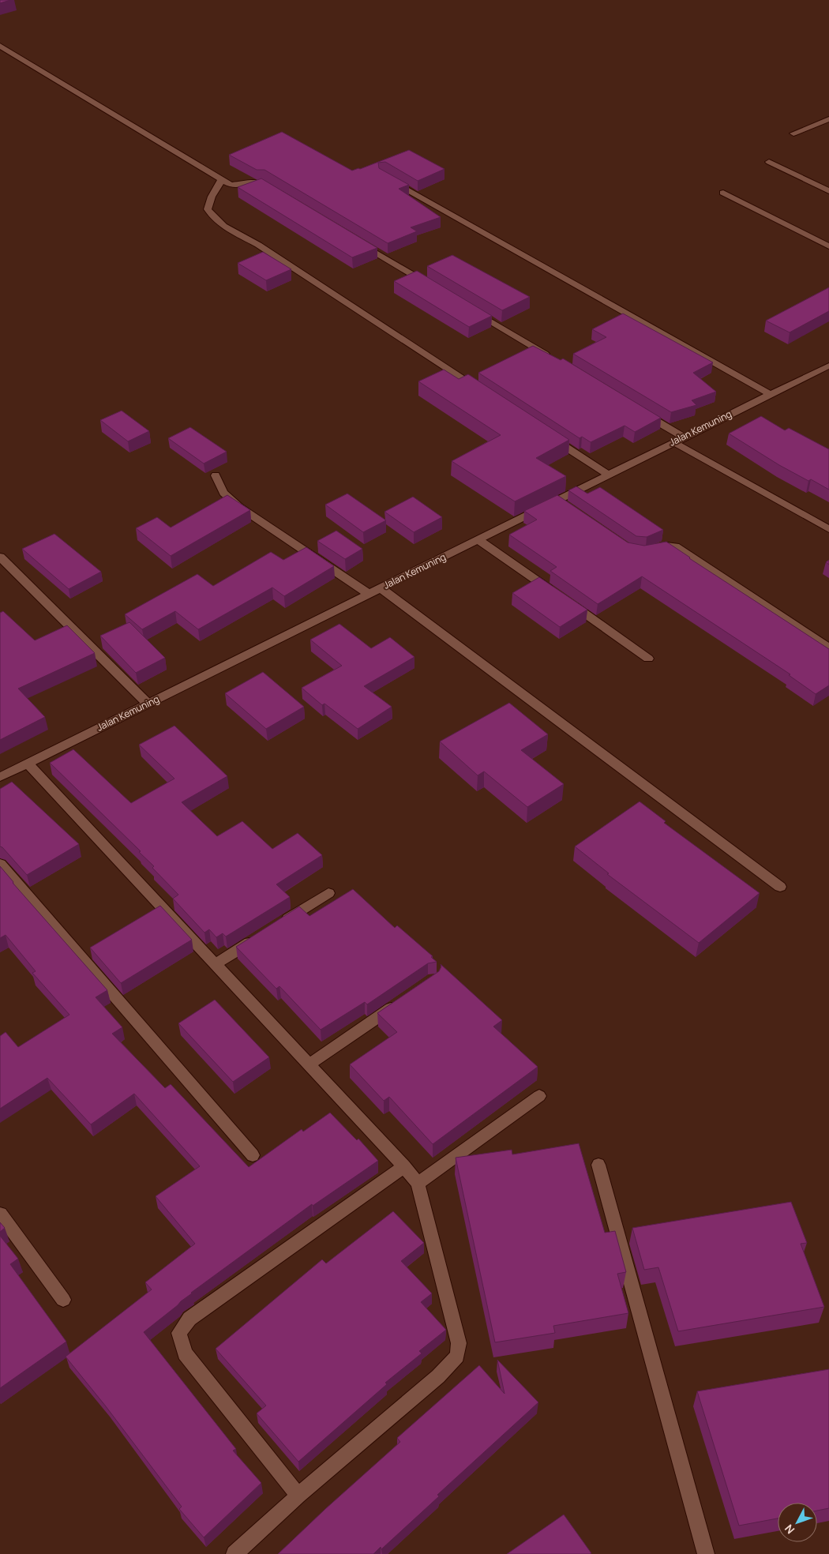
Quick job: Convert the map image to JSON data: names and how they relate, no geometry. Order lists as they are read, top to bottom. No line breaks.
{"streets":{"street":["Jalan Kemuning"]},"north":"bottom left"}
